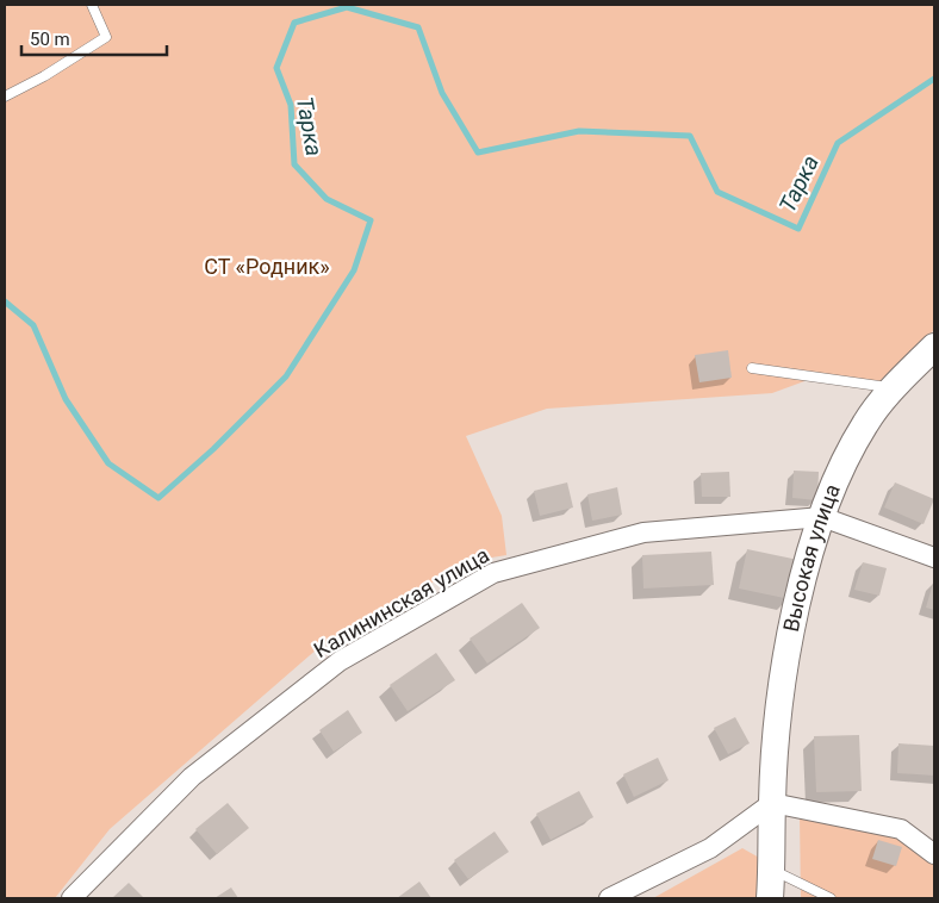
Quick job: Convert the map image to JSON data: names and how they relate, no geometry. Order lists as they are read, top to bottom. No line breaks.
{"streets":{"street":["Высокая улица","Калининская улица"]},"crossings":[["Высокая улица","Калининская улица"]],"water":["Тарка"],"parks":["СТ «Родник»"],"scale_bar":"50 m"}
